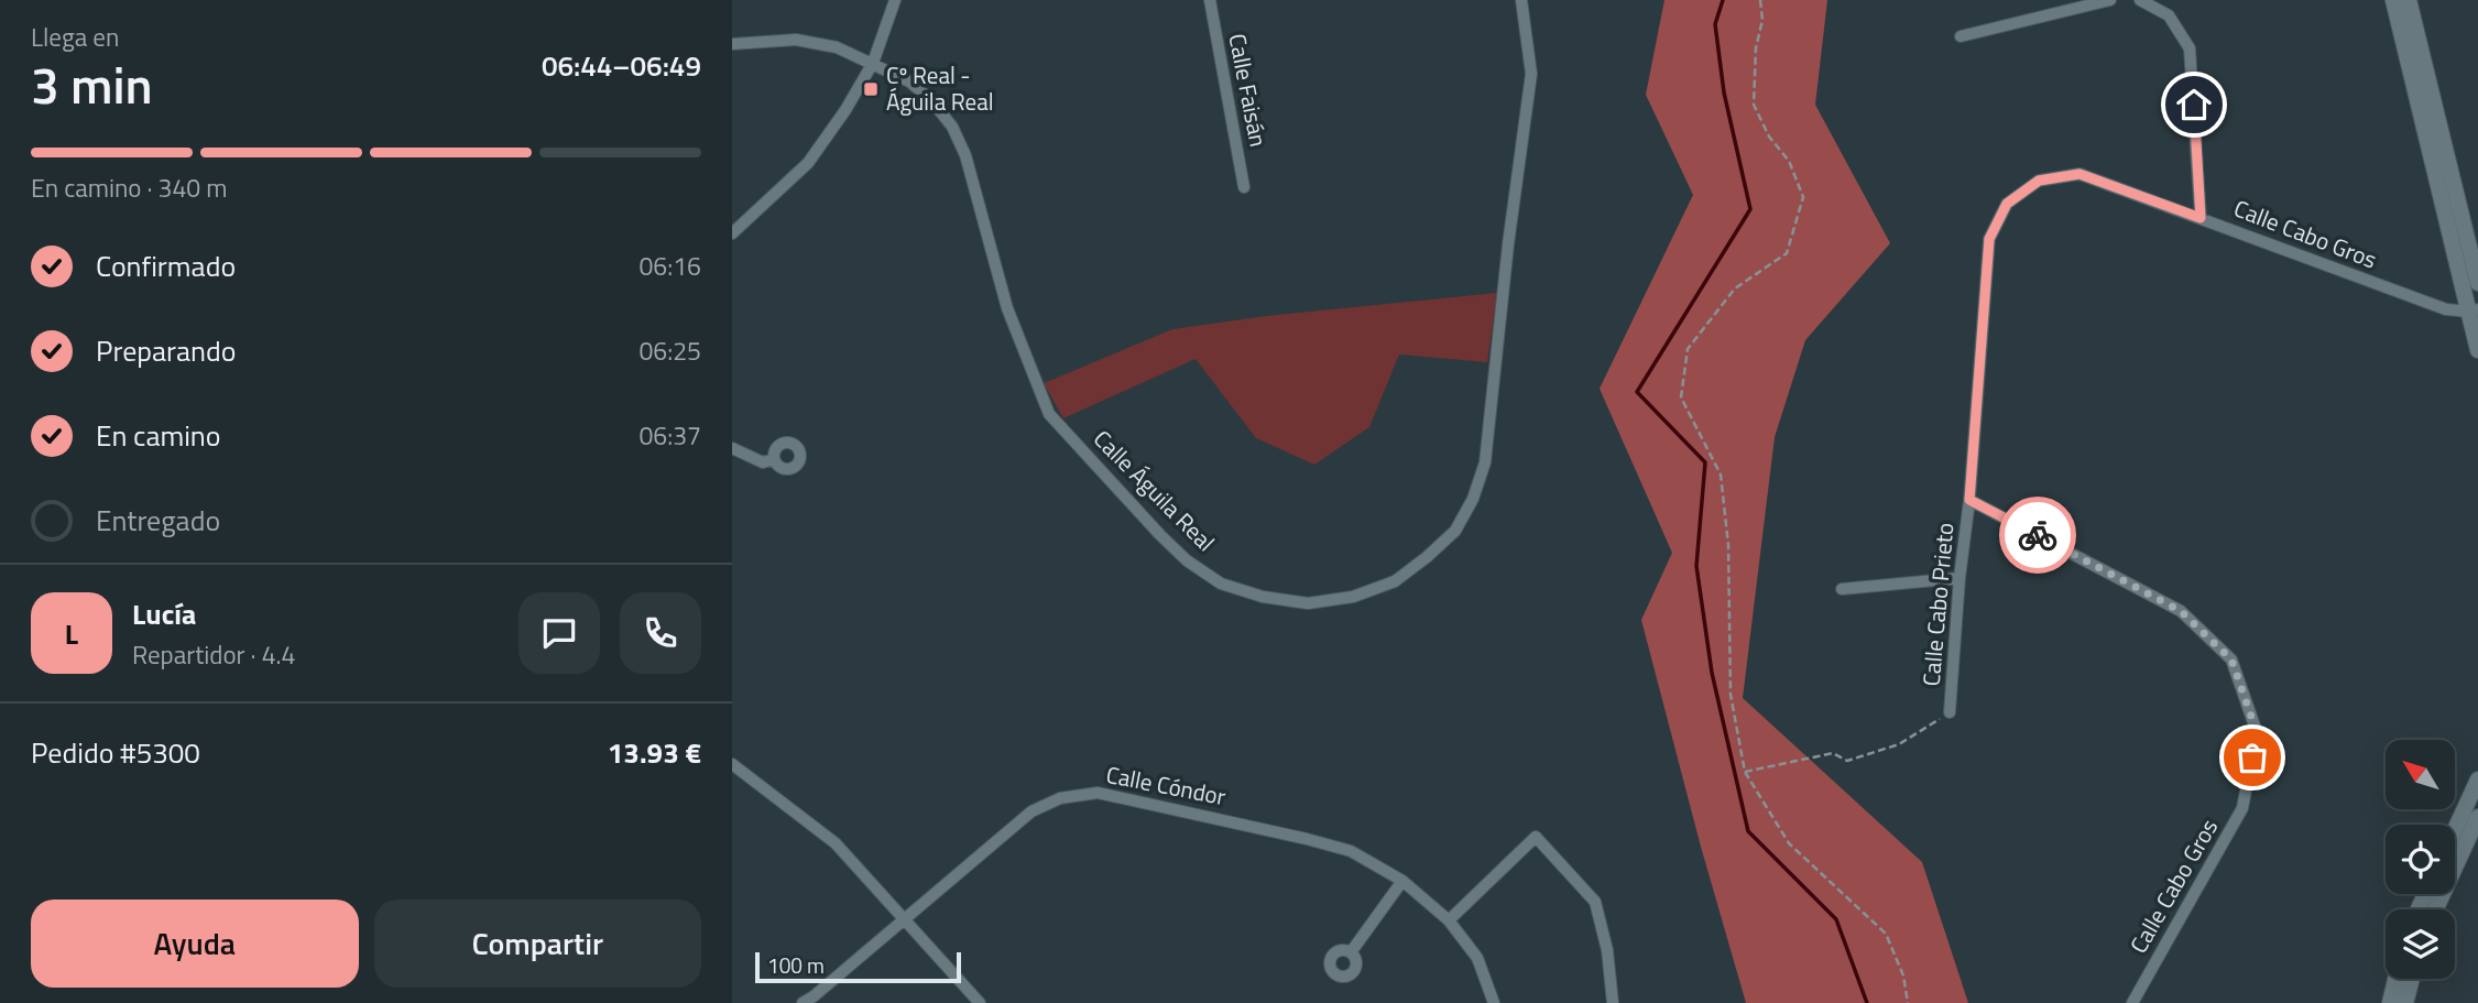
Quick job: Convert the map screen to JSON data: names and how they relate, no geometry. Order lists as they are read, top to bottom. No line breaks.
{"streets":{"street":["Calle Faisán","Calle Cabo Gros","Calle Águila Real","Calle Cabo Prieto","Calle Cóndor"]},"crossings":[["Calle Cabo Gros","Calle Cabo Prieto"]],"places":{"transit":["Cº Real - Águila Real"]},"scale_bar":"100 m","north":"top left","page":{"heading":["3 min","Llega en","06:44–06:49"],"panel":["Lucía","Repartidor · 4.4","Pedido #5300","13.93 €"],"bar":"En camino · 340 m","list":[["Confirmado","06:16"],["Preparando","06:25"],["En camino","06:37"],"Entregado"],"round":"L","buttons":["Ayuda","Compartir"],"scale":"100 m"}}
